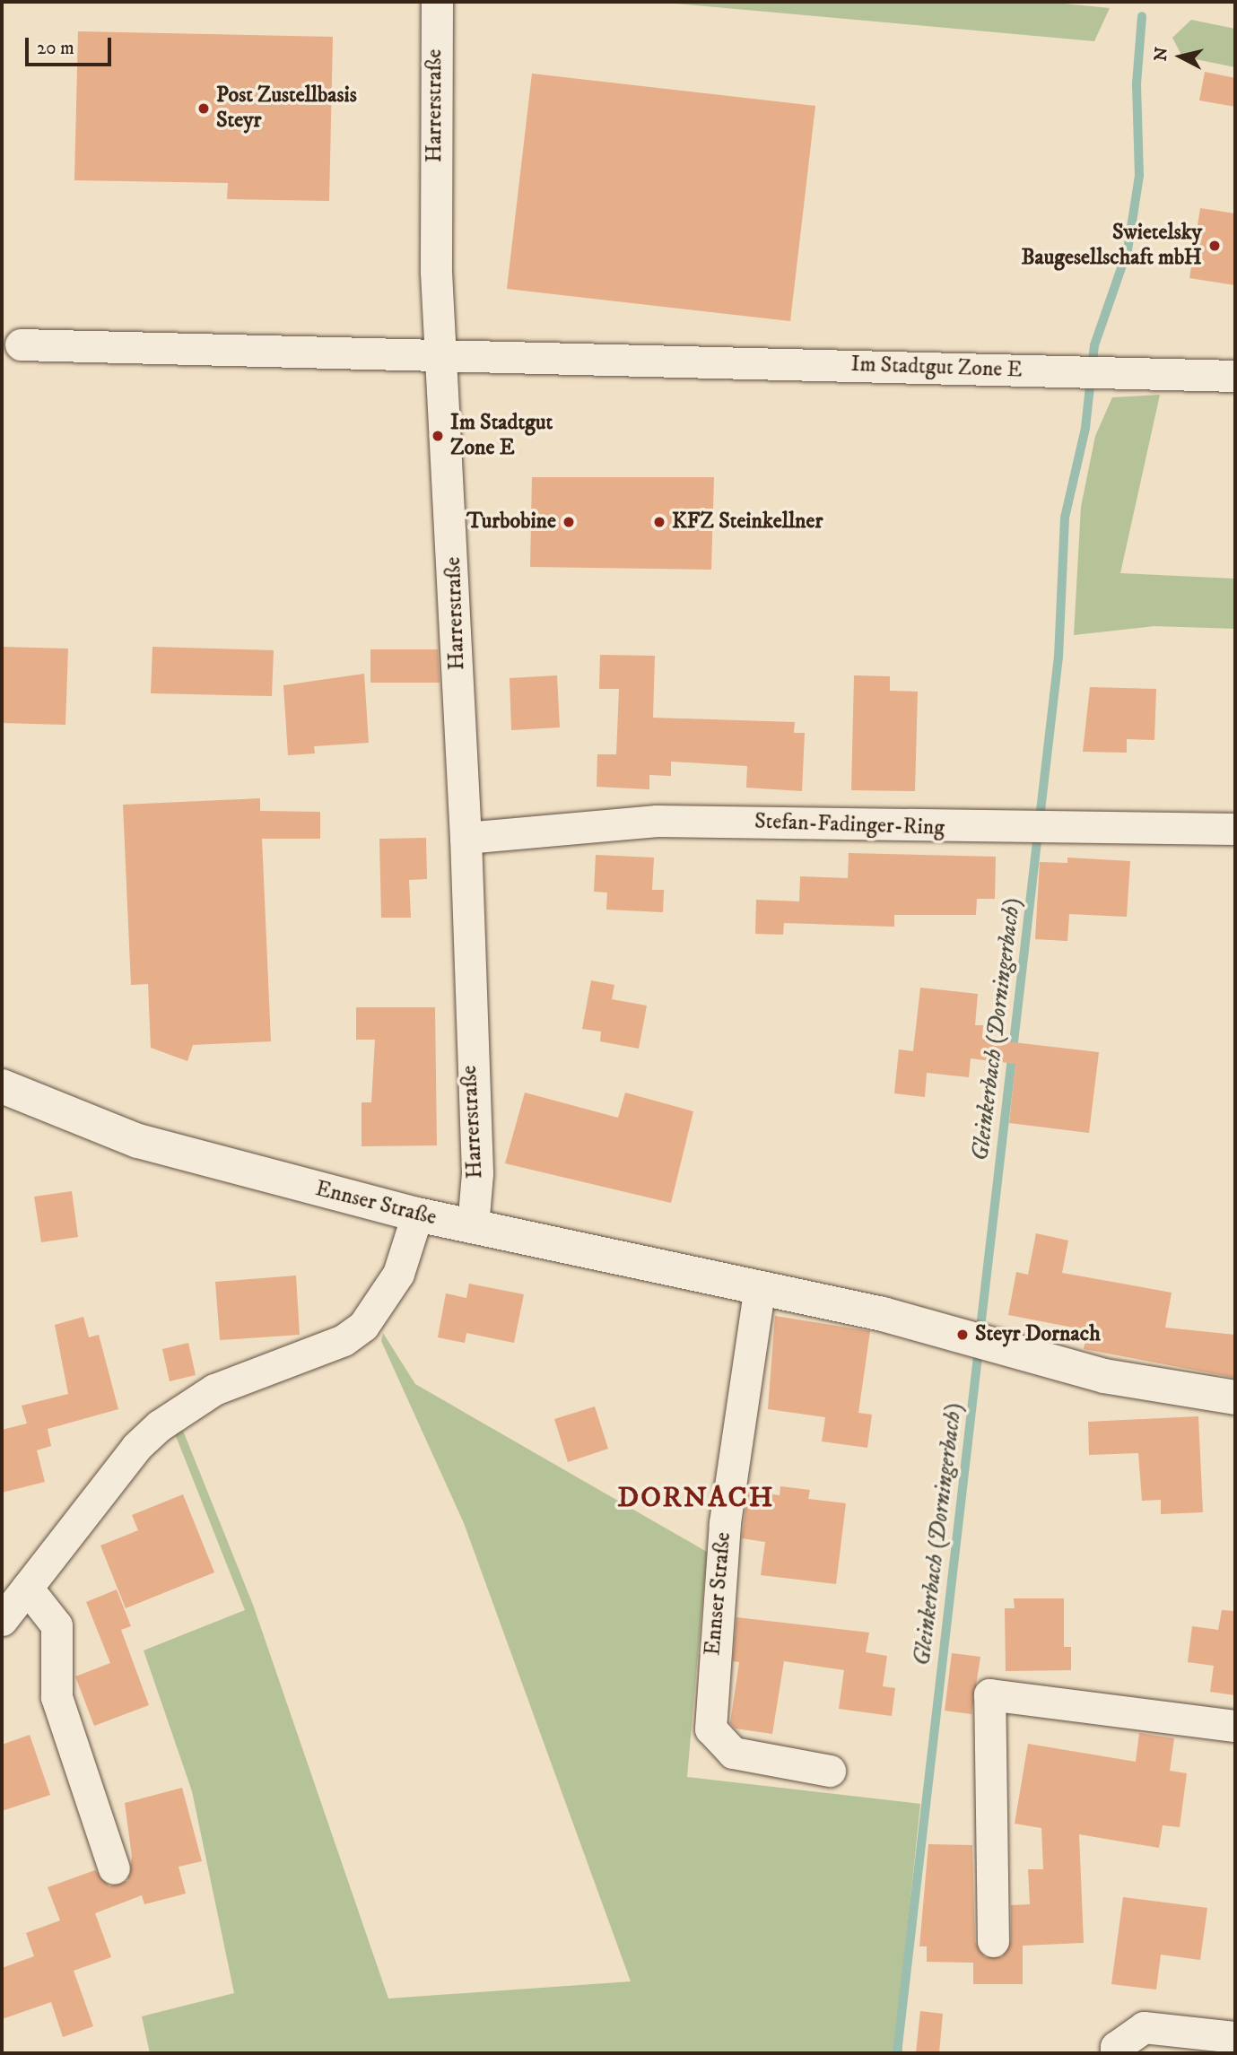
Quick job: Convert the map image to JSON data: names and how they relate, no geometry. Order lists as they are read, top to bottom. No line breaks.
{"streets":{"street":["Harrerstraße","Im Stadtgut Zone E","Stefan-Fadinger-Ring","Ennser Straße"]},"crossings":[["Harrerstraße","Im Stadtgut Zone E"],["Harrerstraße","Stefan-Fadinger-Ring"],["Harrerstraße","Ennser Straße"]],"districts":["DORNACH"],"water":["Gleinkerbach (Dorningerbach)"],"places":["Post Zustellbasis Steyr","Swietelsky Baugesellschaft mbH","Im Stadtgut Zone E","Turbobine","KFZ Steinkellner","Steyr Dornach"],"scale_bar":"20 m","north":"left"}
